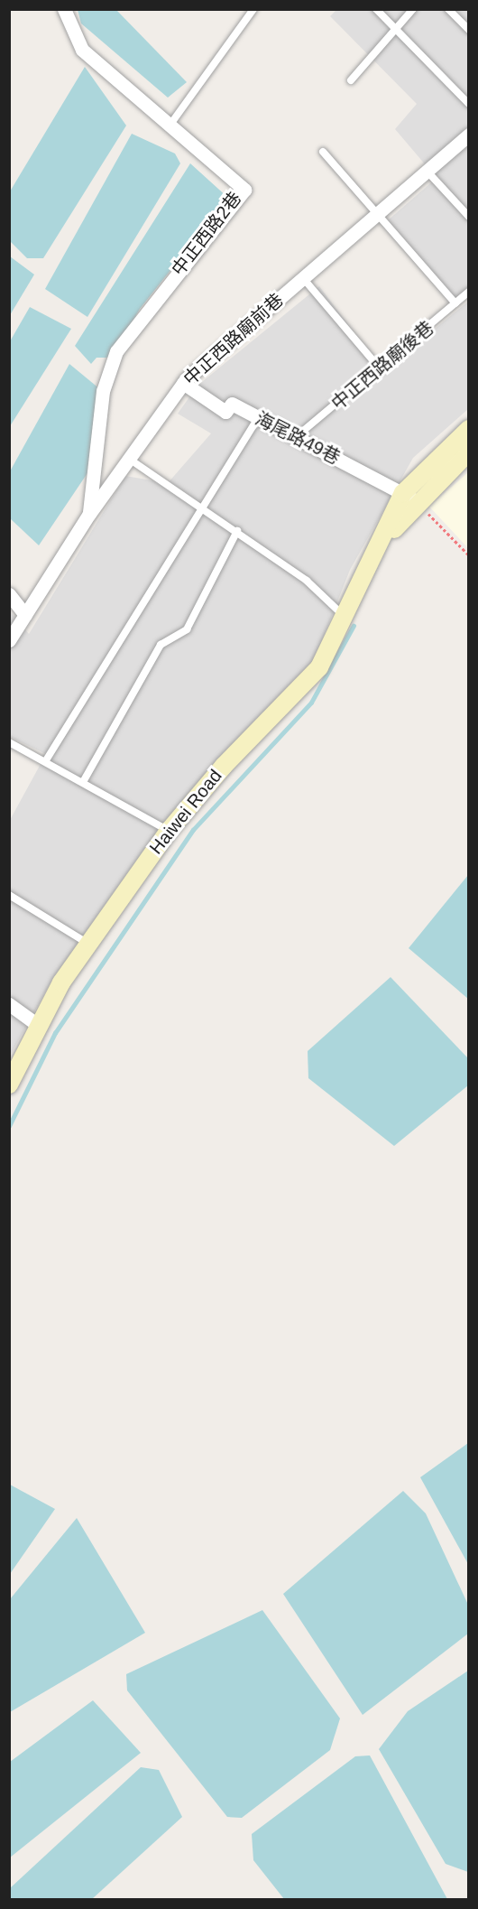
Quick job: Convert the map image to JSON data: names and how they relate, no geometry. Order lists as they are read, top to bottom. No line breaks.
{"streets":{"street":["中正西路2巷","中正西路廟前巷","海尾路49巷","Haiwei Road"],"lane":["中正西路廟後巷"]},"crossings":[["中正西路2巷","中正西路廟前巷"],["中正西路廟前巷","海尾路49巷"],["中正西路廟後巷","海尾路49巷"],["海尾路49巷","Haiwei Road"]]}
